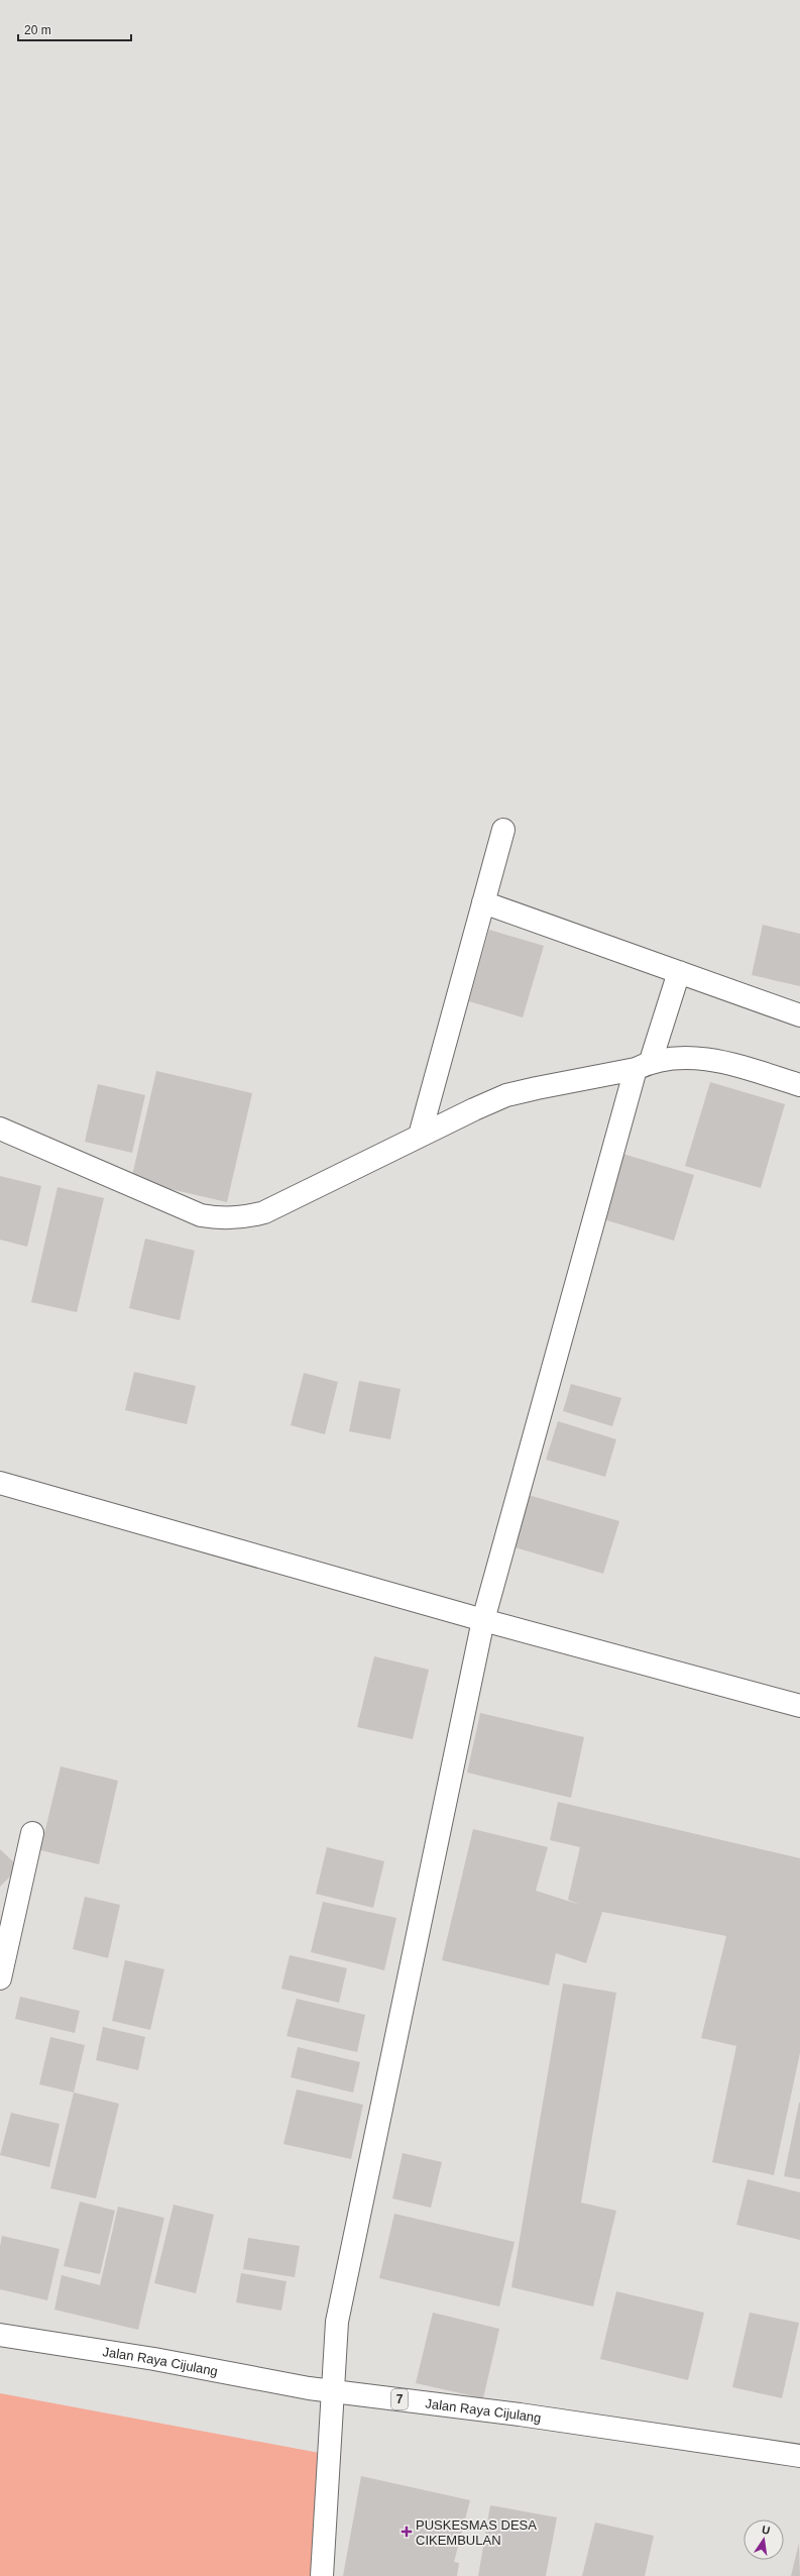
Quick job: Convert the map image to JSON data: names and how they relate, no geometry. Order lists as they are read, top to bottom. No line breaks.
{"streets":{"main road":["Jalan Raya Cijulang","7"]},"places":{"health":["PUSKESMAS DESA CIKEMBULAN"]},"scale_bar":"20 m","north":"top"}
